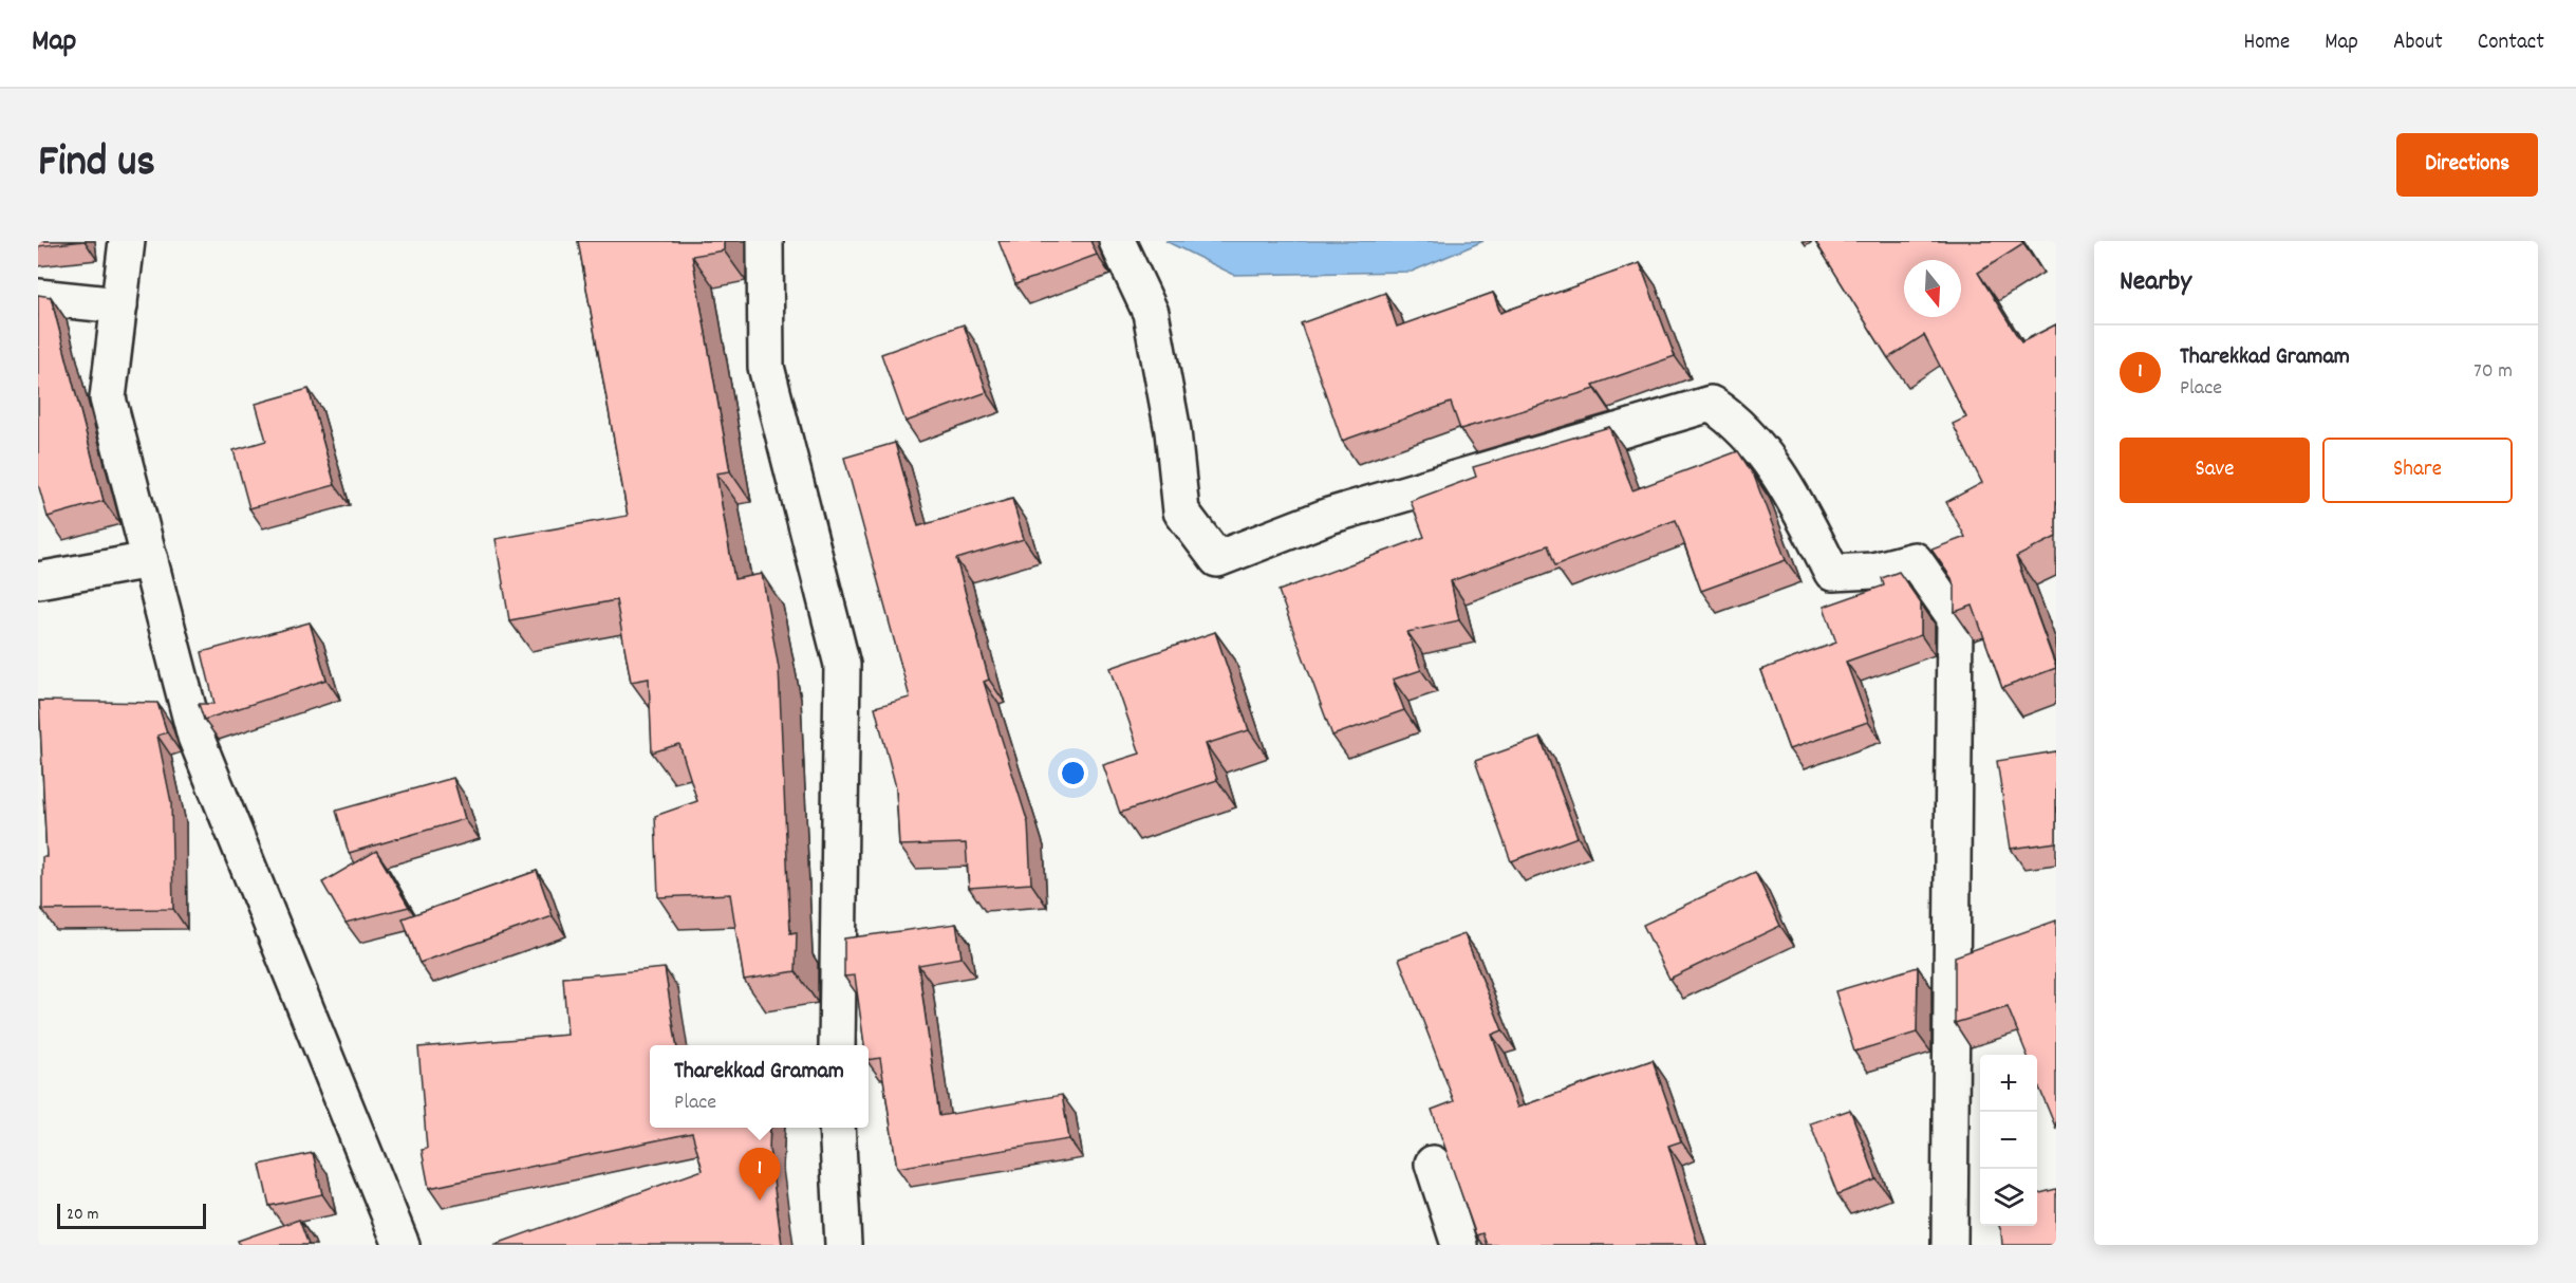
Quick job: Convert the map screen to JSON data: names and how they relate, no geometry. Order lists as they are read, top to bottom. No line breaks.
{"scale_bar":"20 m","north":"bottom","page":{"header":"Map","nav":["Home","Map","About","Contact"],"title":"Find us","buttons":["Directions",["Save","Share"]],"heading":"Nearby","list":[{"mark":"1","name":"Tharekkad Gramam","note":"Place","value":"70 m"}],"popup":["Tharekkad Gramam","Place"],"map_buttons":["+","−"],"pins":"1","scale":"20 m"}}
